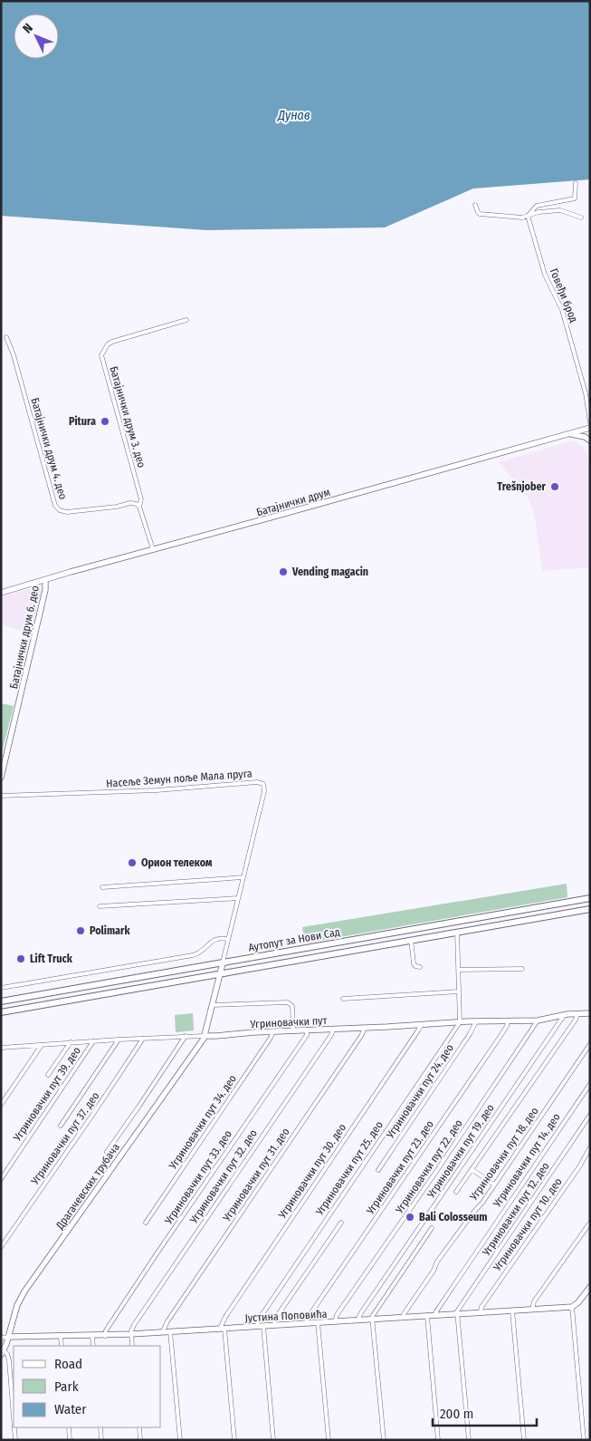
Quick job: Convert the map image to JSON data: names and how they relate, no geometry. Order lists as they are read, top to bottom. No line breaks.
{"streets":{"main road":["Аутопут за Нови Сад"],"street":["Говеђи брод","Батајнички друм 3. део","Батајнички друм 4. део","Батајнички друм","Батајнички друм 6. део","Насеље Земун поље Мала пруга","Угриновачки пут","Угриновачки пут 24. део","Угриновачки пут 39. део","Угриновачки пут 34. део","Угриновачки пут 37. део","Угриновачки пут 19. део","Угриновачки пут 18. део","Угриновачки пут 14. део","Угриновачки пут 22. део","Угриновачки пут 23. део","Угриновачки пут 25. део","Угриновачки пут 30. део","Угриновачки пут 31. део","Угриновачки пут 32. део","Угриновачки пут 33. део","Драгачевских трубача","Угриновачки пут 12. део","Угриновачки пут 10. део","Јустина Поповића"]},"crossings":[["Батајнички друм 3. део","Батајнички друм 4. део"],["Батајнички друм 3. део","Батајнички друм"],["Батајнички друм","Батајнички друм 6. део"],["Насеље Земун поље Мала пруга","Аутопут за Нови Сад"],["Насеље Земун поље Мала пруга","Угриновачки пут"],["Насеље Земун поље Мала пруга","Драгачевских трубача"],["Угриновачки пут","Угриновачки пут 24. део"],["Угриновачки пут","Угриновачки пут 39. део"],["Угриновачки пут","Угриновачки пут 34. део"],["Угриновачки пут","Угриновачки пут 37. део"],["Угриновачки пут","Угриновачки пут 19. део"],["Угриновачки пут","Угриновачки пут 22. део"],["Угриновачки пут","Угриновачки пут 23. део"],["Угриновачки пут","Угриновачки пут 25. део"],["Угриновачки пут","Угриновачки пут 30. део"],["Угриновачки пут","Угриновачки пут 31. део"],["Угриновачки пут","Угриновачки пут 32. део"],["Угриновачки пут","Угриновачки пут 33. део"],["Угриновачки пут","Драгачевских трубача"],["Угриновачки пут 19. део","Јустина Поповића"],["Угриновачки пут 18. део","Јустина Поповића"],["Угриновачки пут 14. део","Јустина Поповића"],["Угриновачки пут 22. део","Јустина Поповића"],["Угриновачки пут 23. део","Јустина Поповића"],["Угриновачки пут 25. део","Јустина Поповића"],["Угриновачки пут 30. део","Јустина Поповића"],["Угриновачки пут 31. део","Јустина Поповића"],["Угриновачки пут 32. део","Јустина Поповића"],["Угриновачки пут 33. део","Јустина Поповића"],["Драгачевских трубача","Јустина Поповића"],["Угриновачки пут 12. део","Јустина Поповића"],["Угриновачки пут 10. део","Јустина Поповића"]],"water":["Дунав"],"places":["Pitura","Trešnjober","Vending magacin","Орион телеком","Polimark","Lift Truck","Bali Colosseum"],"legend":["Road","Park","Water"],"scale_bar":"200 m","north":"top left"}
